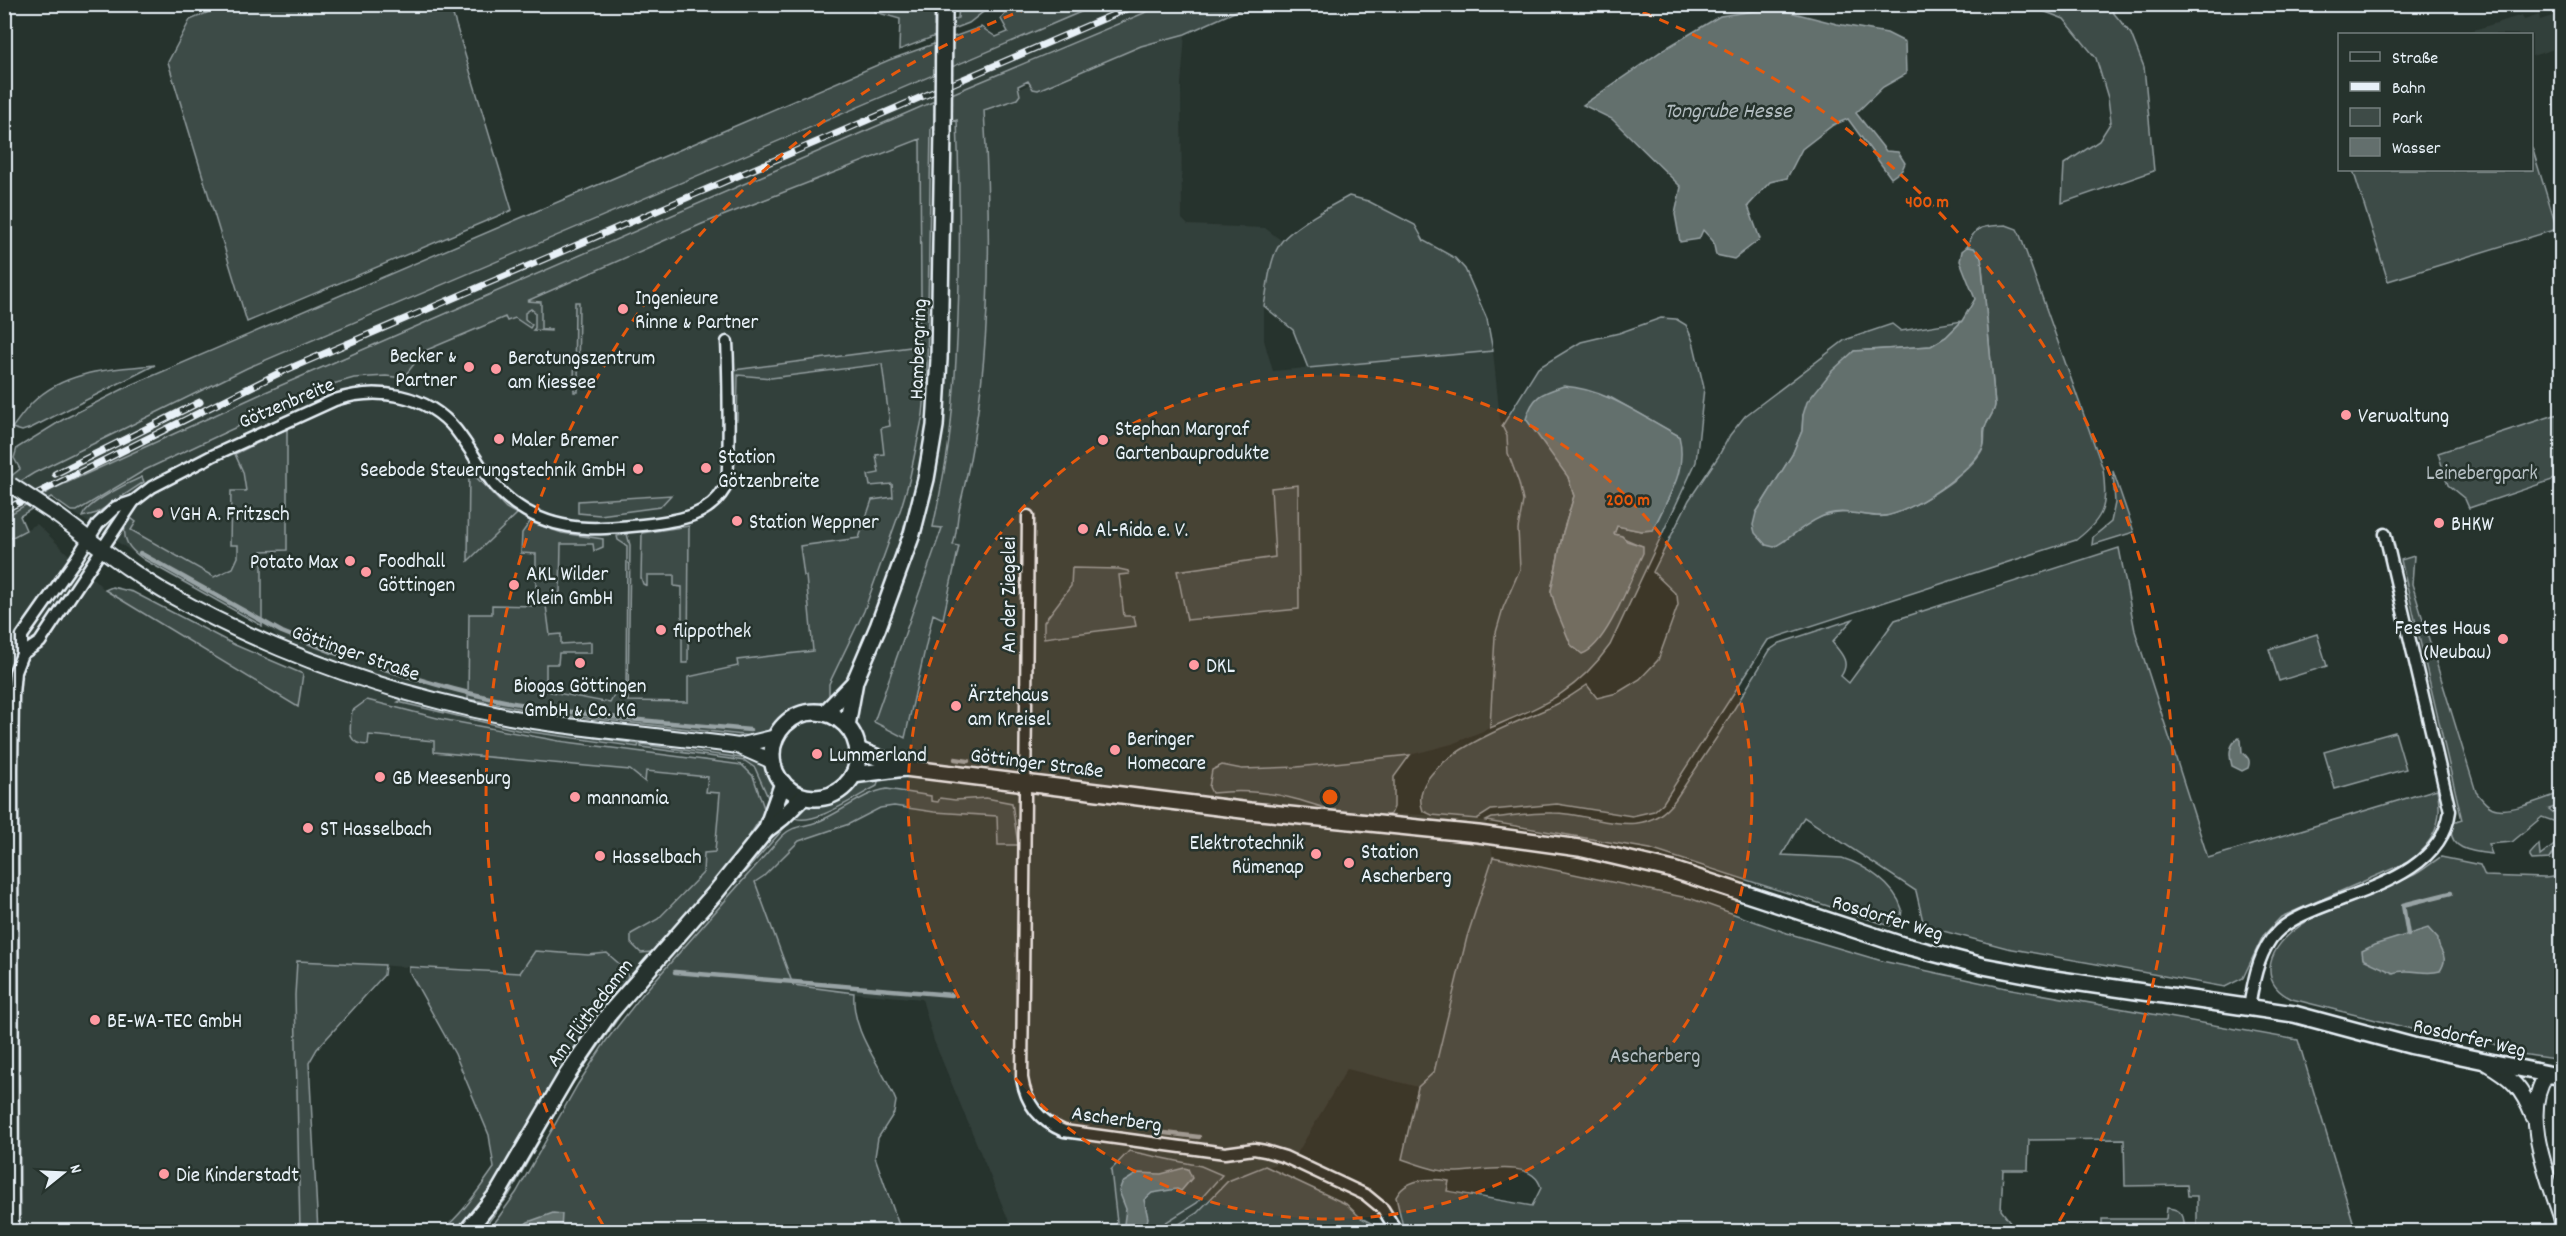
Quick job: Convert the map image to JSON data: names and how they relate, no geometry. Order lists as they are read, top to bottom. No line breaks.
{"streets":{"main road":["Hambergring","Göttinger Straße","Rosdorfer Weg","Am Flüthedamm"],"street":["Götzenbreite","An der Ziegelei","Ascherberg"]},"crossings":[["Hambergring","Göttinger Straße"],["Hambergring","Am Flüthedamm"],["Götzenbreite","Göttinger Straße"],["An der Ziegelei","Göttinger Straße"],["An der Ziegelei","Ascherberg"],["Göttinger Straße","Rosdorfer Weg"],["Göttinger Straße","Am Flüthedamm"],["Göttinger Straße","Ascherberg"]],"water":["Tongrube Hesse"],"parks":["Leinebergpark","Ascherberg"],"places":["Ingenieure Rinne & Partner","Becker & Partner","Beratungszentrum am Kiessee","Verwaltung","Maler Bremer","Stephan Margraf Gartenbauprodukte","Station Götzenbreite","Seebode Steuerungstechnik GmbH","VGH A. Fritzsch","Station Weppner","BHKW","Al-Rida e. V.","Potato Max","Foodhall Göttingen","AKL Wilder Klein GmbH","flippothek","Festes Haus (Neubau)","Biogas Göttingen GmbH & Co. KG","DKL","Ärztehaus am Kreisel","Beringer Homecare","Lummerland","GB Meesenburg","mannamia","ST Hasselbach","Elektrotechnik Rümenap","Hasselbach","Station Ascherberg","BE-WA-TEC GmbH","Die Kinderstadt"],"legend":["Straße","Bahn","Park","Wasser"],"north":"right","rings":["400 m","200 m"]}
